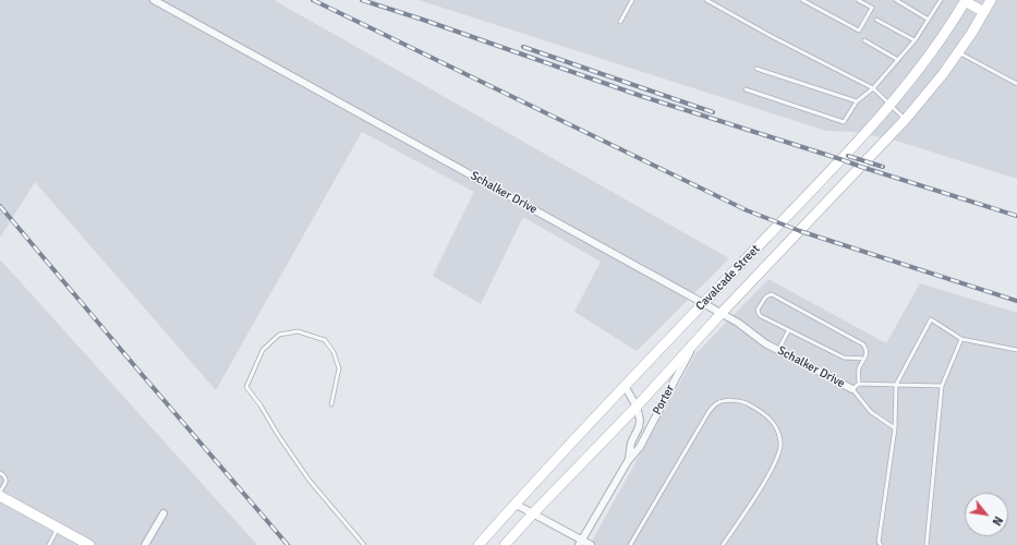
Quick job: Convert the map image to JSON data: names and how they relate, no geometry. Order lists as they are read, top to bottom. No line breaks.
{"streets":{"main road":["Cavalcade Street"],"street":["Schalker Drive","Porter"]},"crossings":[["Schalker Drive","Cavalcade Street"],["Cavalcade Street","Porter"]],"north":"bottom right"}
